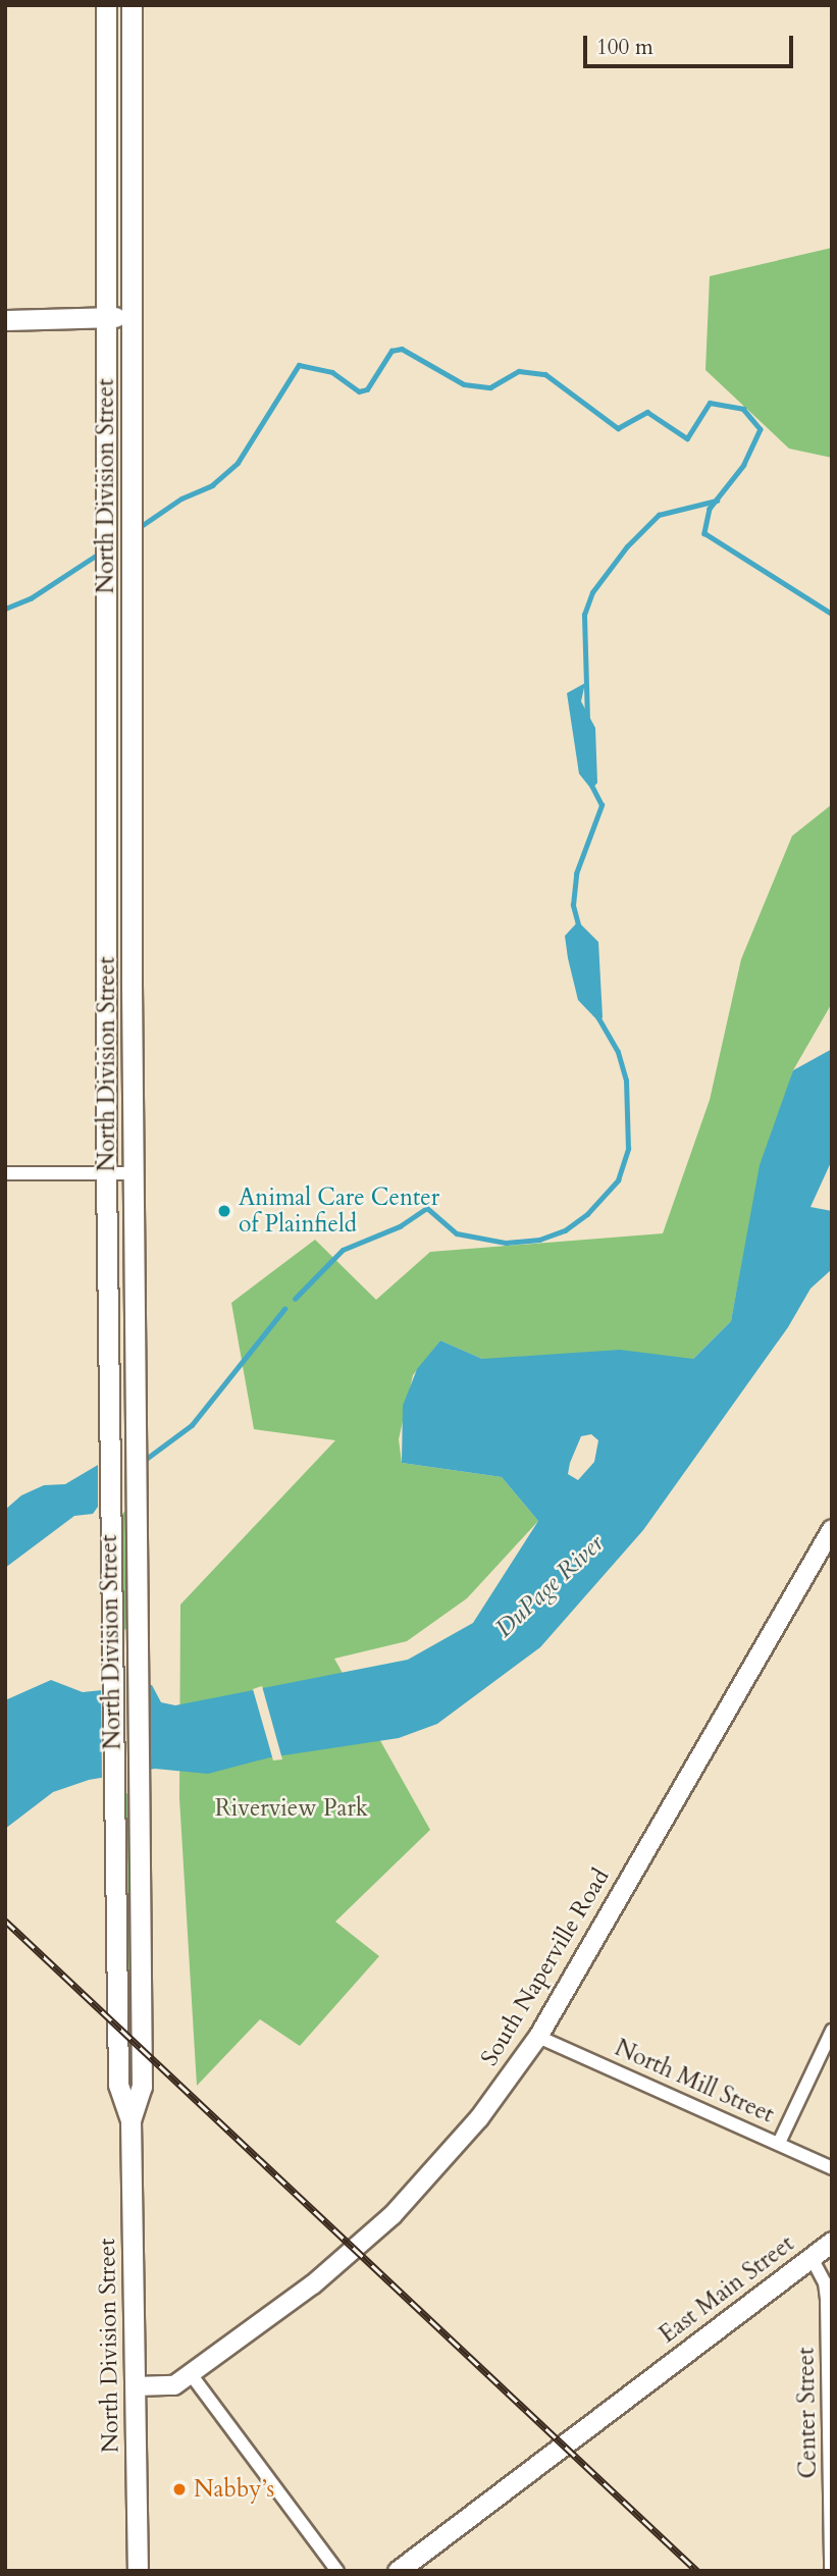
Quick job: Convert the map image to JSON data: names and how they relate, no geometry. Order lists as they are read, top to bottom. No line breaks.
{"streets":{"main road":["North Division Street","South Naperville Road","East Main Street"],"street":["North Mill Street","Center Street"]},"crossings":[["North Division Street","South Naperville Road"],["South Naperville Road","North Mill Street"],["East Main Street","Center Street"]],"water":["DuPage River"],"parks":["Riverview Park"],"places":["Animal Care Center of Plainfield","Nabby’s"],"scale_bar":"100 m"}
